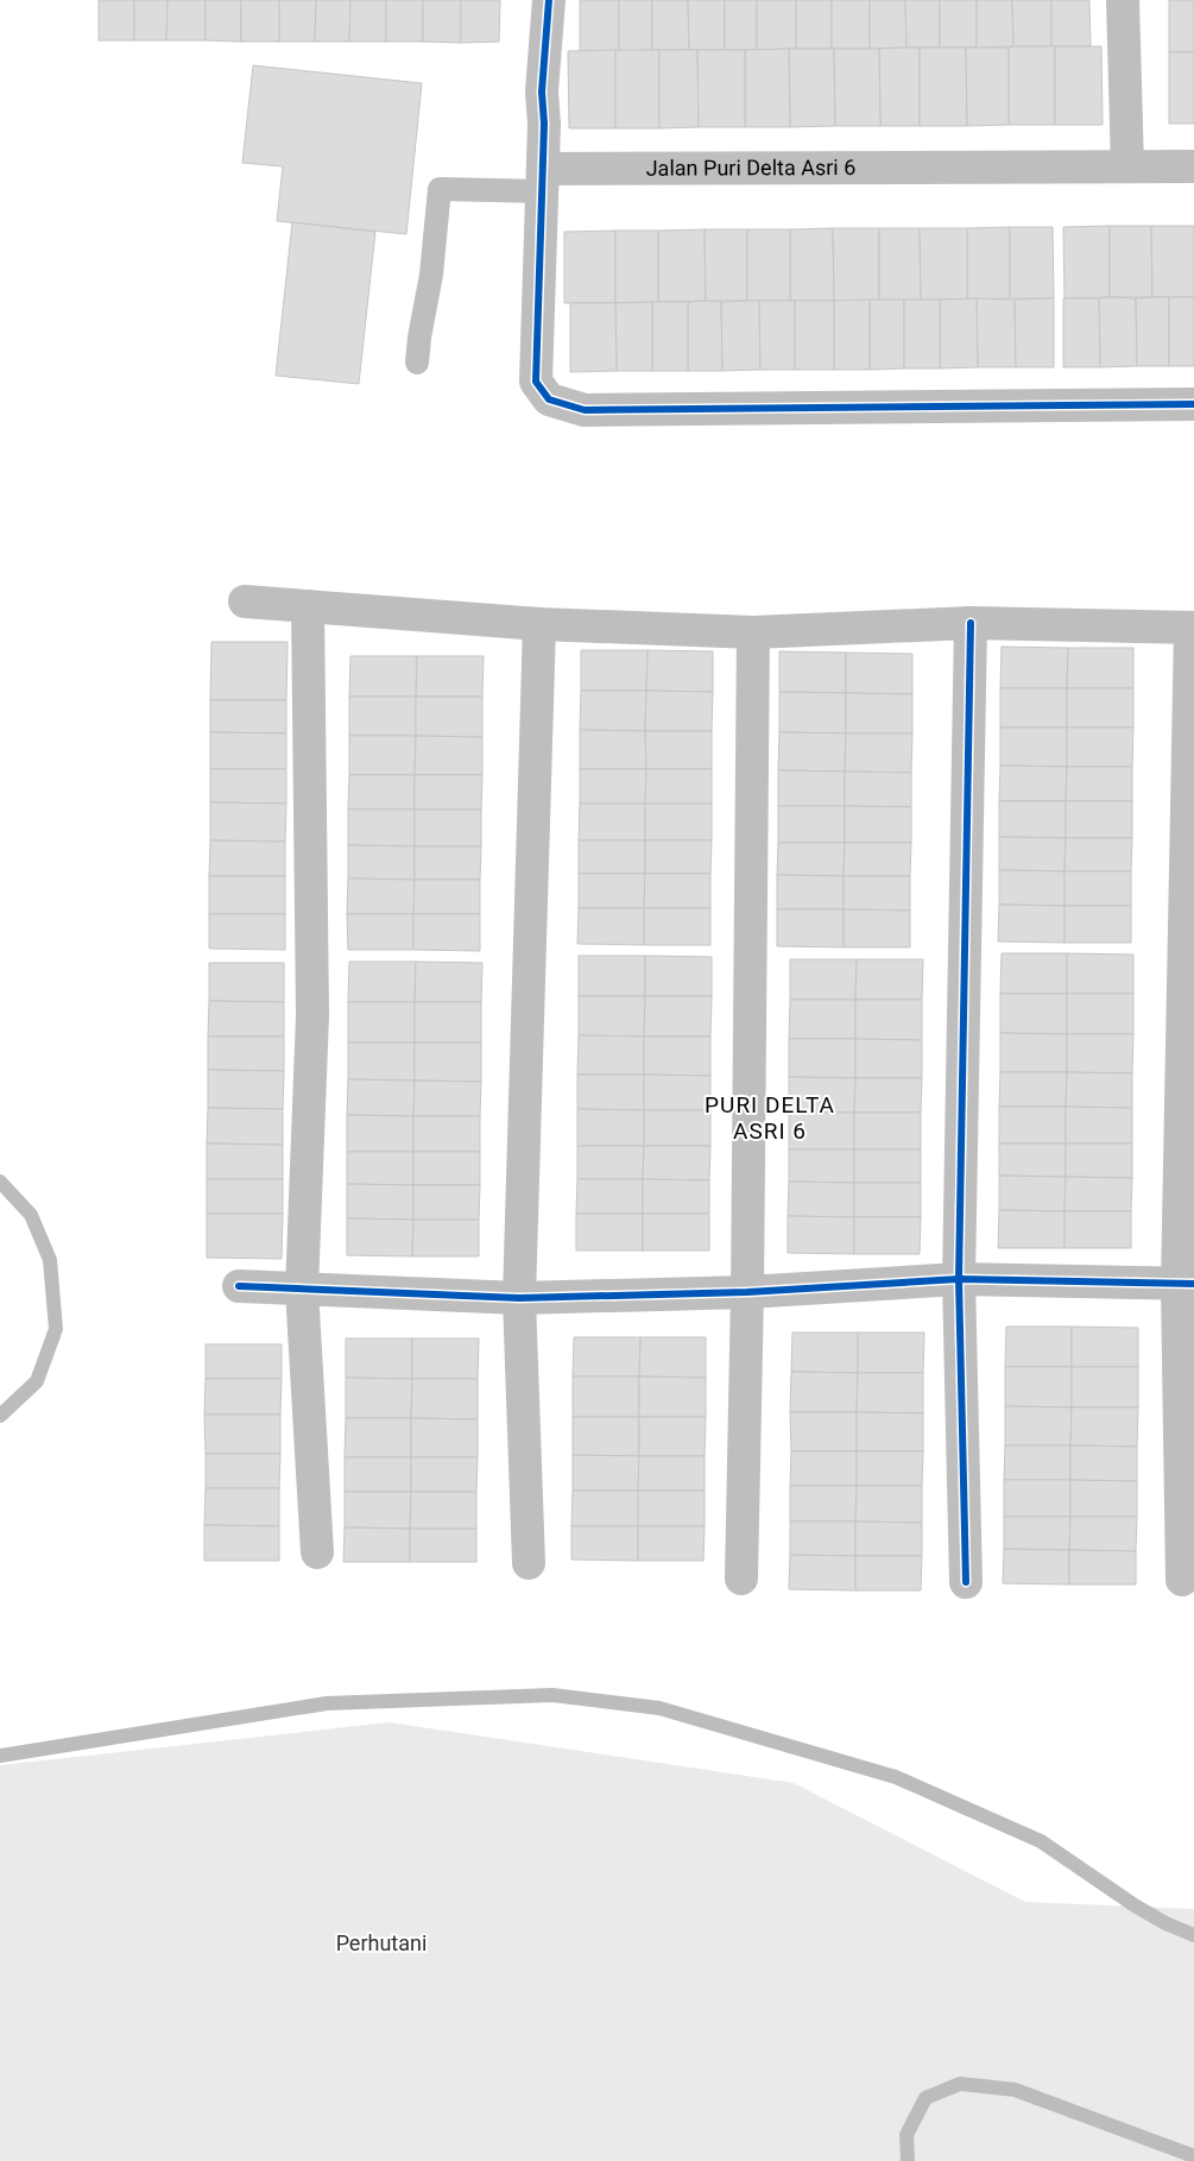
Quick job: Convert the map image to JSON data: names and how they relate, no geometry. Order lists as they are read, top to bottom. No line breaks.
{"streets":{"street":["Jalan Puri Delta Asri 6"]},"districts":["PURI DELTA ASRI 6"],"parks":["Perhutani"]}
